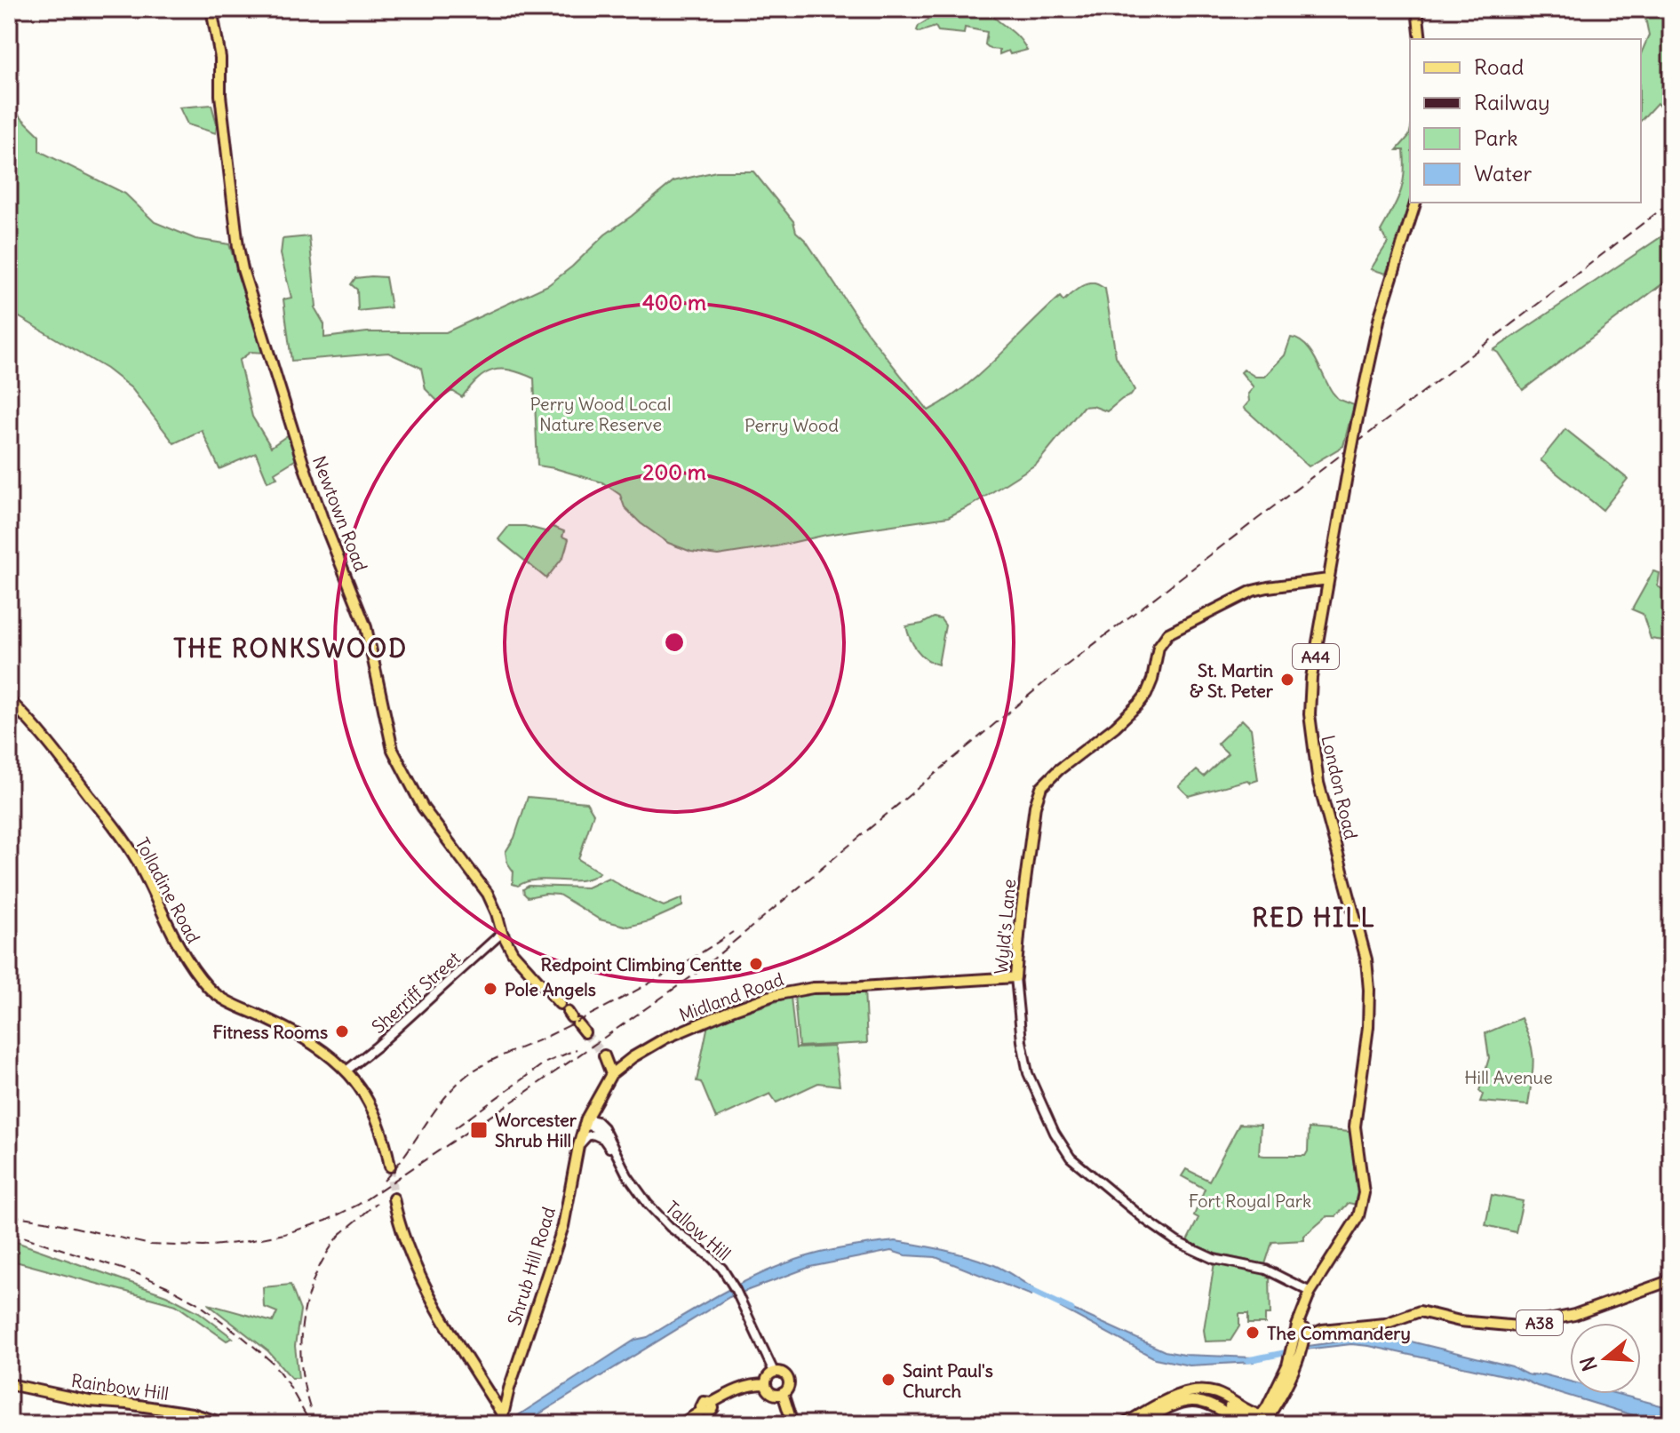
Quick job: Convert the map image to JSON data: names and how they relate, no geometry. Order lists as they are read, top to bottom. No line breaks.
{"streets":{"main road":["Newtown Road","A44","London Road","Tolladine Road","Wyld's Lane","Midland Road","Shrub Hill Road","A38","Rainbow Hill"],"street":["Sherriff Street","Tallow Hill"]},"crossings":[["Newtown Road","Sherriff Street"],["A44","London Road"],["A44","Wyld's Lane"],["A44","A38"],["London Road","Wyld's Lane"],["Tolladine Road","Sherriff Street"],["Wyld's Lane","Midland Road"],["Midland Road","Tallow Hill"],["Midland Road","Shrub Hill Road"],["Tallow Hill","Shrub Hill Road"]],"districts":["THE RONKSWOOD","RED HILL"],"parks":["Perry Wood Local Nature Reserve","Perry Wood","Hill Avenue","Fort Royal Park"],"places":{"other":["St. Martin & St. Peter","Redpoint Climbing Centte","Pole Angels","Fitness Rooms","The Commandery","Saint Paul's Church"],"transit":["Worcester Shrub Hill"]},"legend":["Road","Railway","Park","Water"],"north":"left","rings":["400 m","200 m"]}
